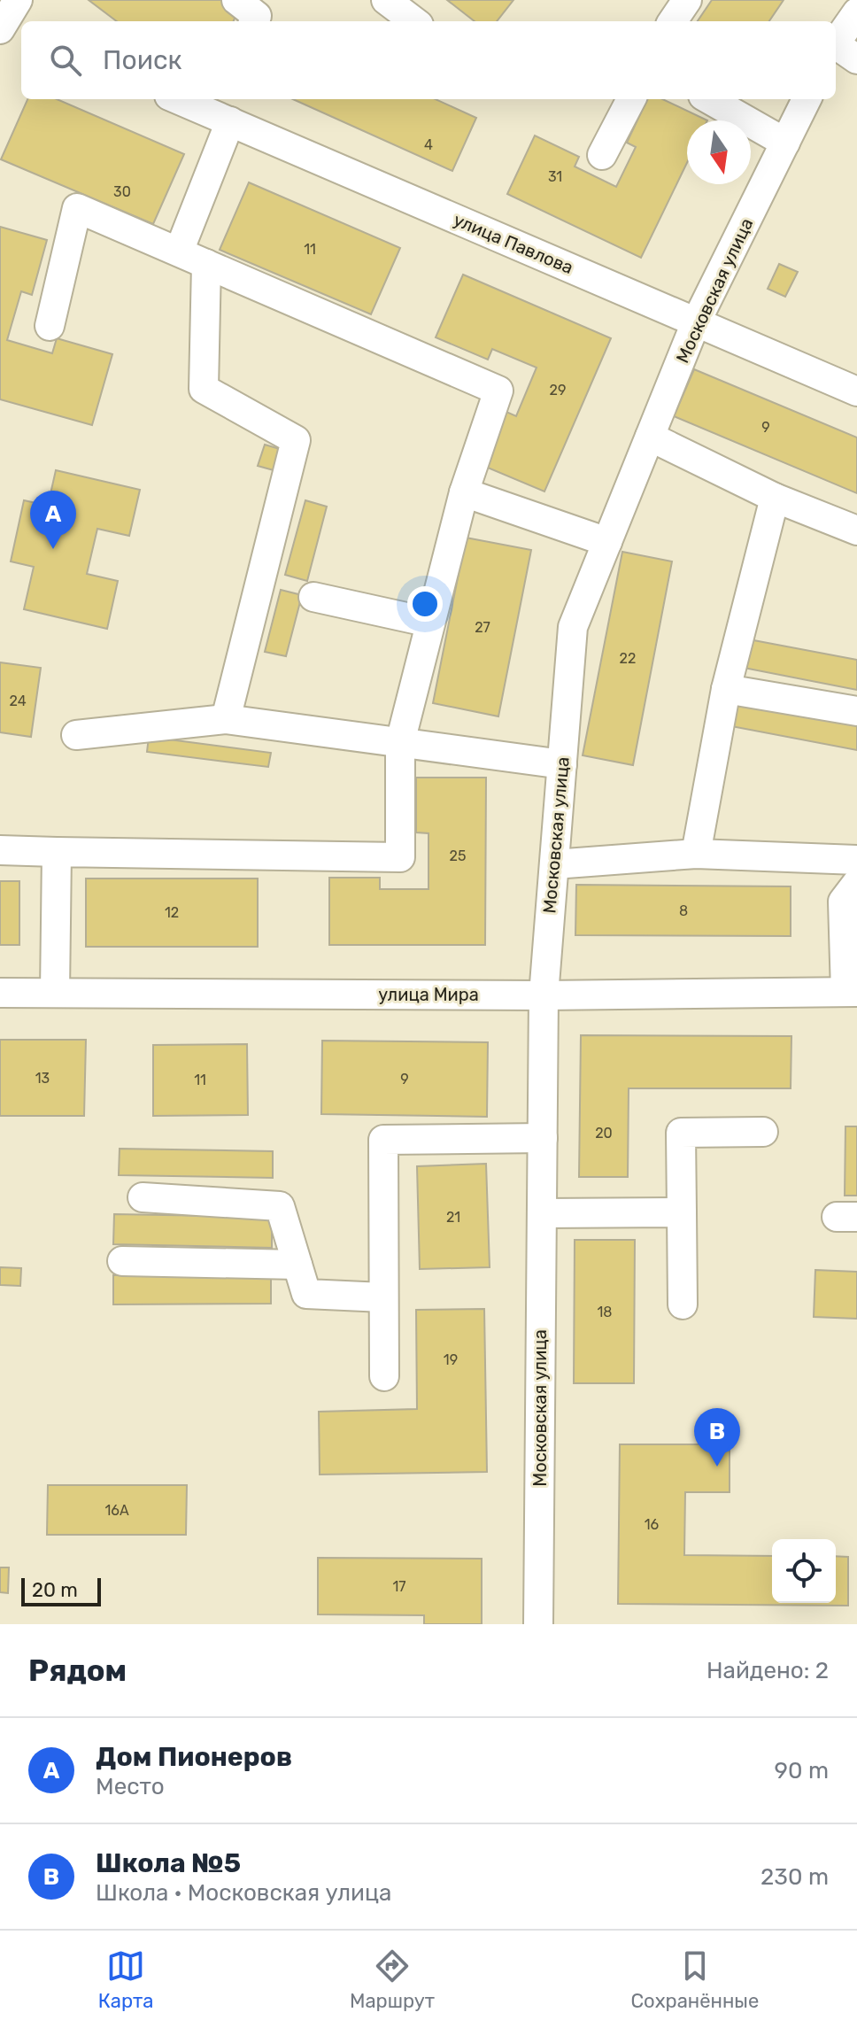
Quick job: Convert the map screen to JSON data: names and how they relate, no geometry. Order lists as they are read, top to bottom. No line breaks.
{"streets":{"street":["улица Павлова","Московская улица","улица Мира"]},"crossings":[["улица Павлова","Московская улица"],["Московская улица","улица Мира"]],"house_numbers":["4","31","30","11","29","9","27","22","24","25","8","12","13","9","11","20","21","18","19","16А","16","17"],"scale_bar":"20 m","north":"bottom","page":{"search":"Поиск","pins":["A","B"],"scale":"20 m","heading":["Рядом","Найдено: 2"],"list":[{"mark":"A","name":"Дом Пионеров","note":"Место","value":"90 m"},{"mark":"B","name":"Школа №5","note":"Школа · Московская улица","value":"230 m"}],"nav":["Карта","Маршрут","Сохранённые"]}}
